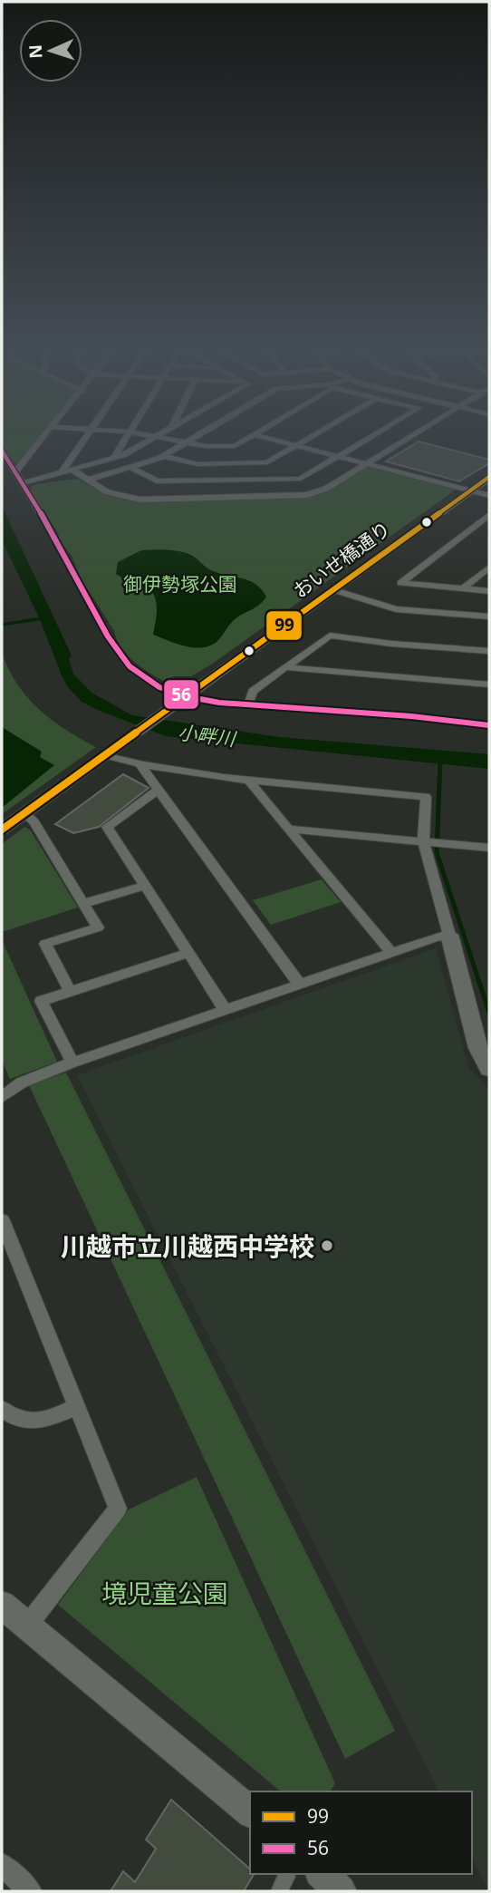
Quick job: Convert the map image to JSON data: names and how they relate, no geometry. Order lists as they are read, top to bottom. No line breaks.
{"streets":{"street":["おいせ橋通り"]},"water":["小畔川"],"parks":["御伊勢塚公園","境児童公園"],"places":["川越市立川越西中学校"],"lines":["transit line 56","transit line 99"],"legend":["99","56"],"north":"left"}
